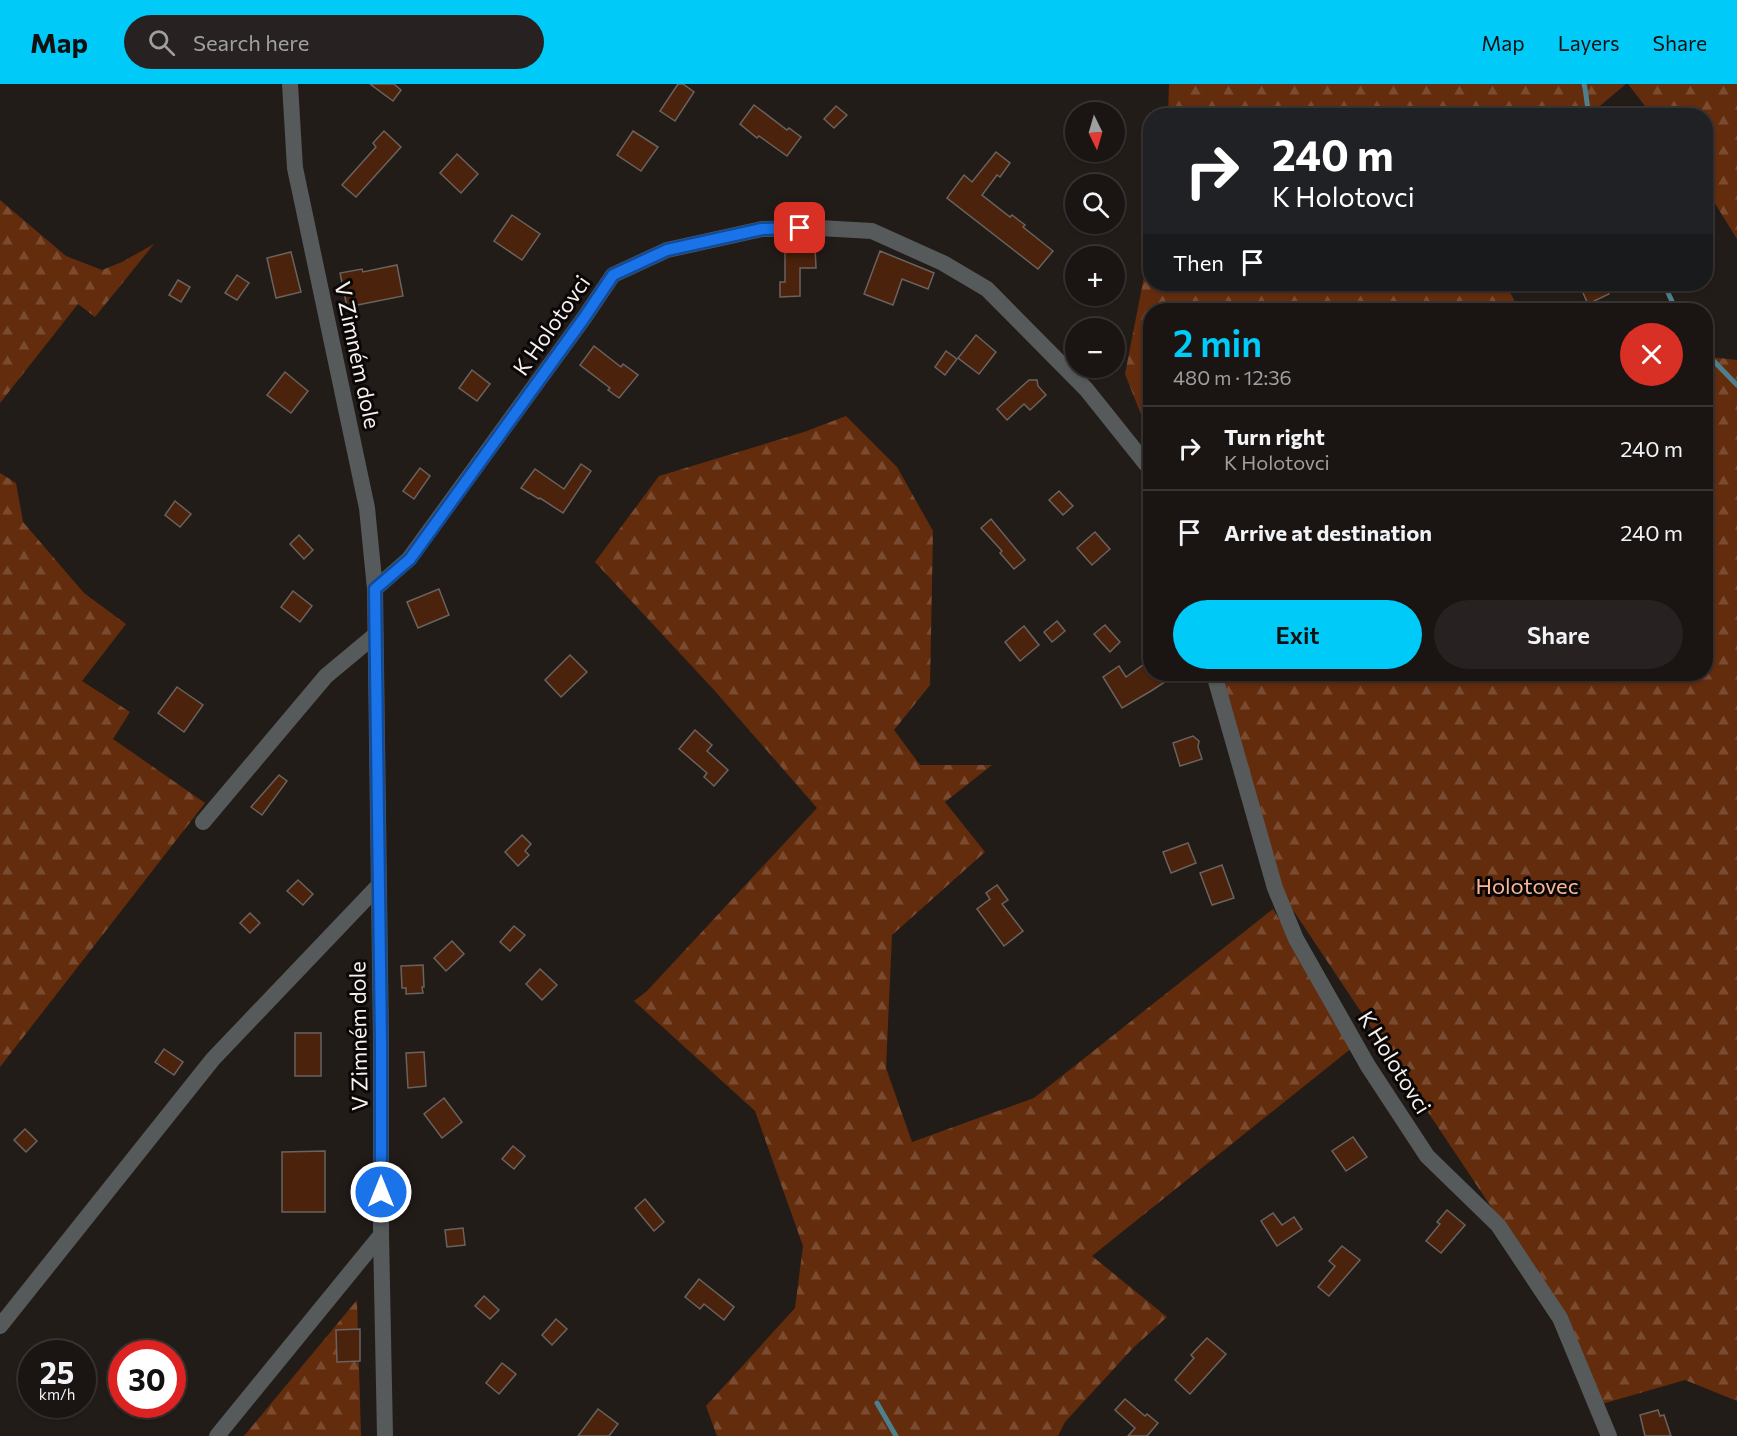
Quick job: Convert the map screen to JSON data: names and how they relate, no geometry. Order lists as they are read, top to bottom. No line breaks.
{"streets":{"street":["K Holotovci","V Zimném dole"]},"crossings":[["K Holotovci","V Zimném dole"]],"parks":["Holotovec"],"north":"bottom","page":{"header":"Map","search":"Search here","nav":["Map","Layers","Share"],"map_buttons":["+","−"],"turn":["240 m","K Holotovci"],"then":"Then","heading":["2 min","480 m · 12:36"],"list":[{"name":"Turn right","note":"K Holotovci","value":"240 m"},{"name":"Arrive at destination","value":"240 m"}],"buttons":["Exit","Share"],"speed":"25 km/h","limit":"30"}}
